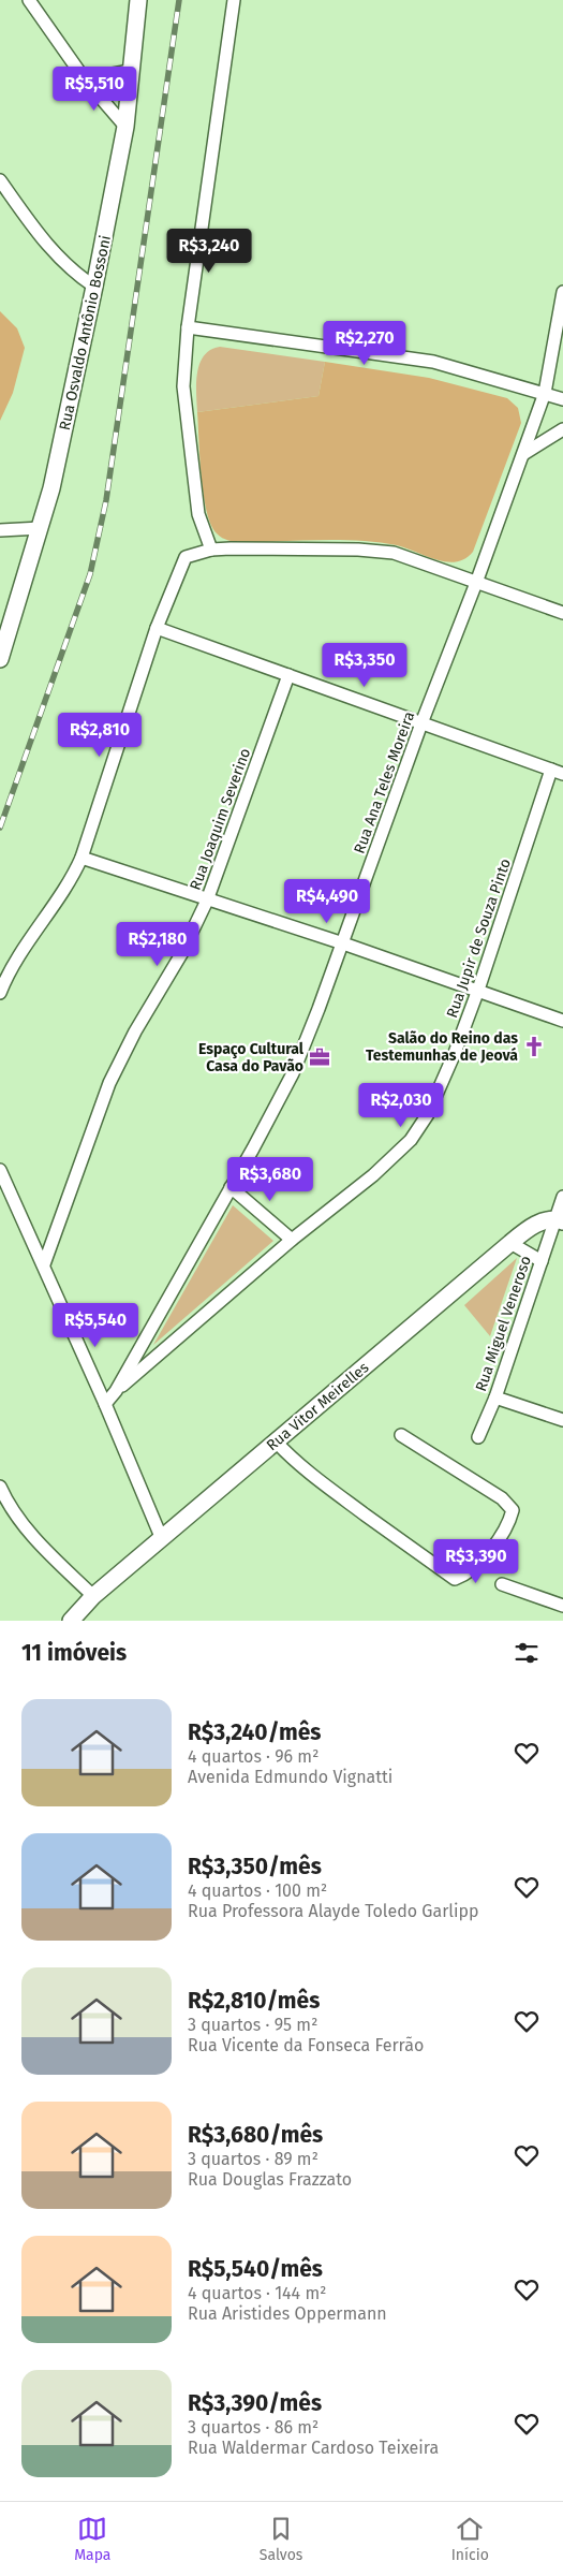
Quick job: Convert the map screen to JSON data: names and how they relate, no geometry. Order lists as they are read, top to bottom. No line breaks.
{"streets":{"street":["Rua Osvaldo Antônio Bossoni","Rua Ana Teles Moreira","Rua Joaquim Severino","Rua Jupir de Souza Pinto","Rua Miguel Veneroso","Rua Vitor Meirelles"]},"crossings":[["Rua Ana Teles Moreira","Rua Jupir de Souza Pinto"],["Rua Miguel Veneroso","Rua Vitor Meirelles"]],"places":{"church":["Salão do Reino das Testemunhas de Jeová"],"office":["Espaço Cultural Casa do Pavão"]},"page":{"price":["R$5,510","R$3,240","R$2,270","R$3,350","R$2,810","R$4,490","R$2,180","R$2,030","R$3,680","R$5,540","R$3,390"],"heading":"11 imóveis","list":[{"name":"R$3,240/mês","note":"4 quartos · 96 m² · Avenida Edmundo Vignatti"},{"name":"R$3,350/mês","note":"4 quartos · 100 m² · Rua Professora Alayde Toledo Garlipp"},{"name":"R$2,810/mês","note":"3 quartos · 95 m² · Rua Vicente da Fonseca Ferrão"},{"name":"R$3,680/mês","note":"3 quartos · 89 m² · Rua Douglas Frazzato"},{"name":"R$5,540/mês","note":"4 quartos · 144 m² · Rua Aristides Oppermann"},{"name":"R$3,390/mês","note":"3 quartos · 86 m² · Rua Waldermar Cardoso Teixeira"}],"tabs":["Mapa","Salvos","Início"]}}
